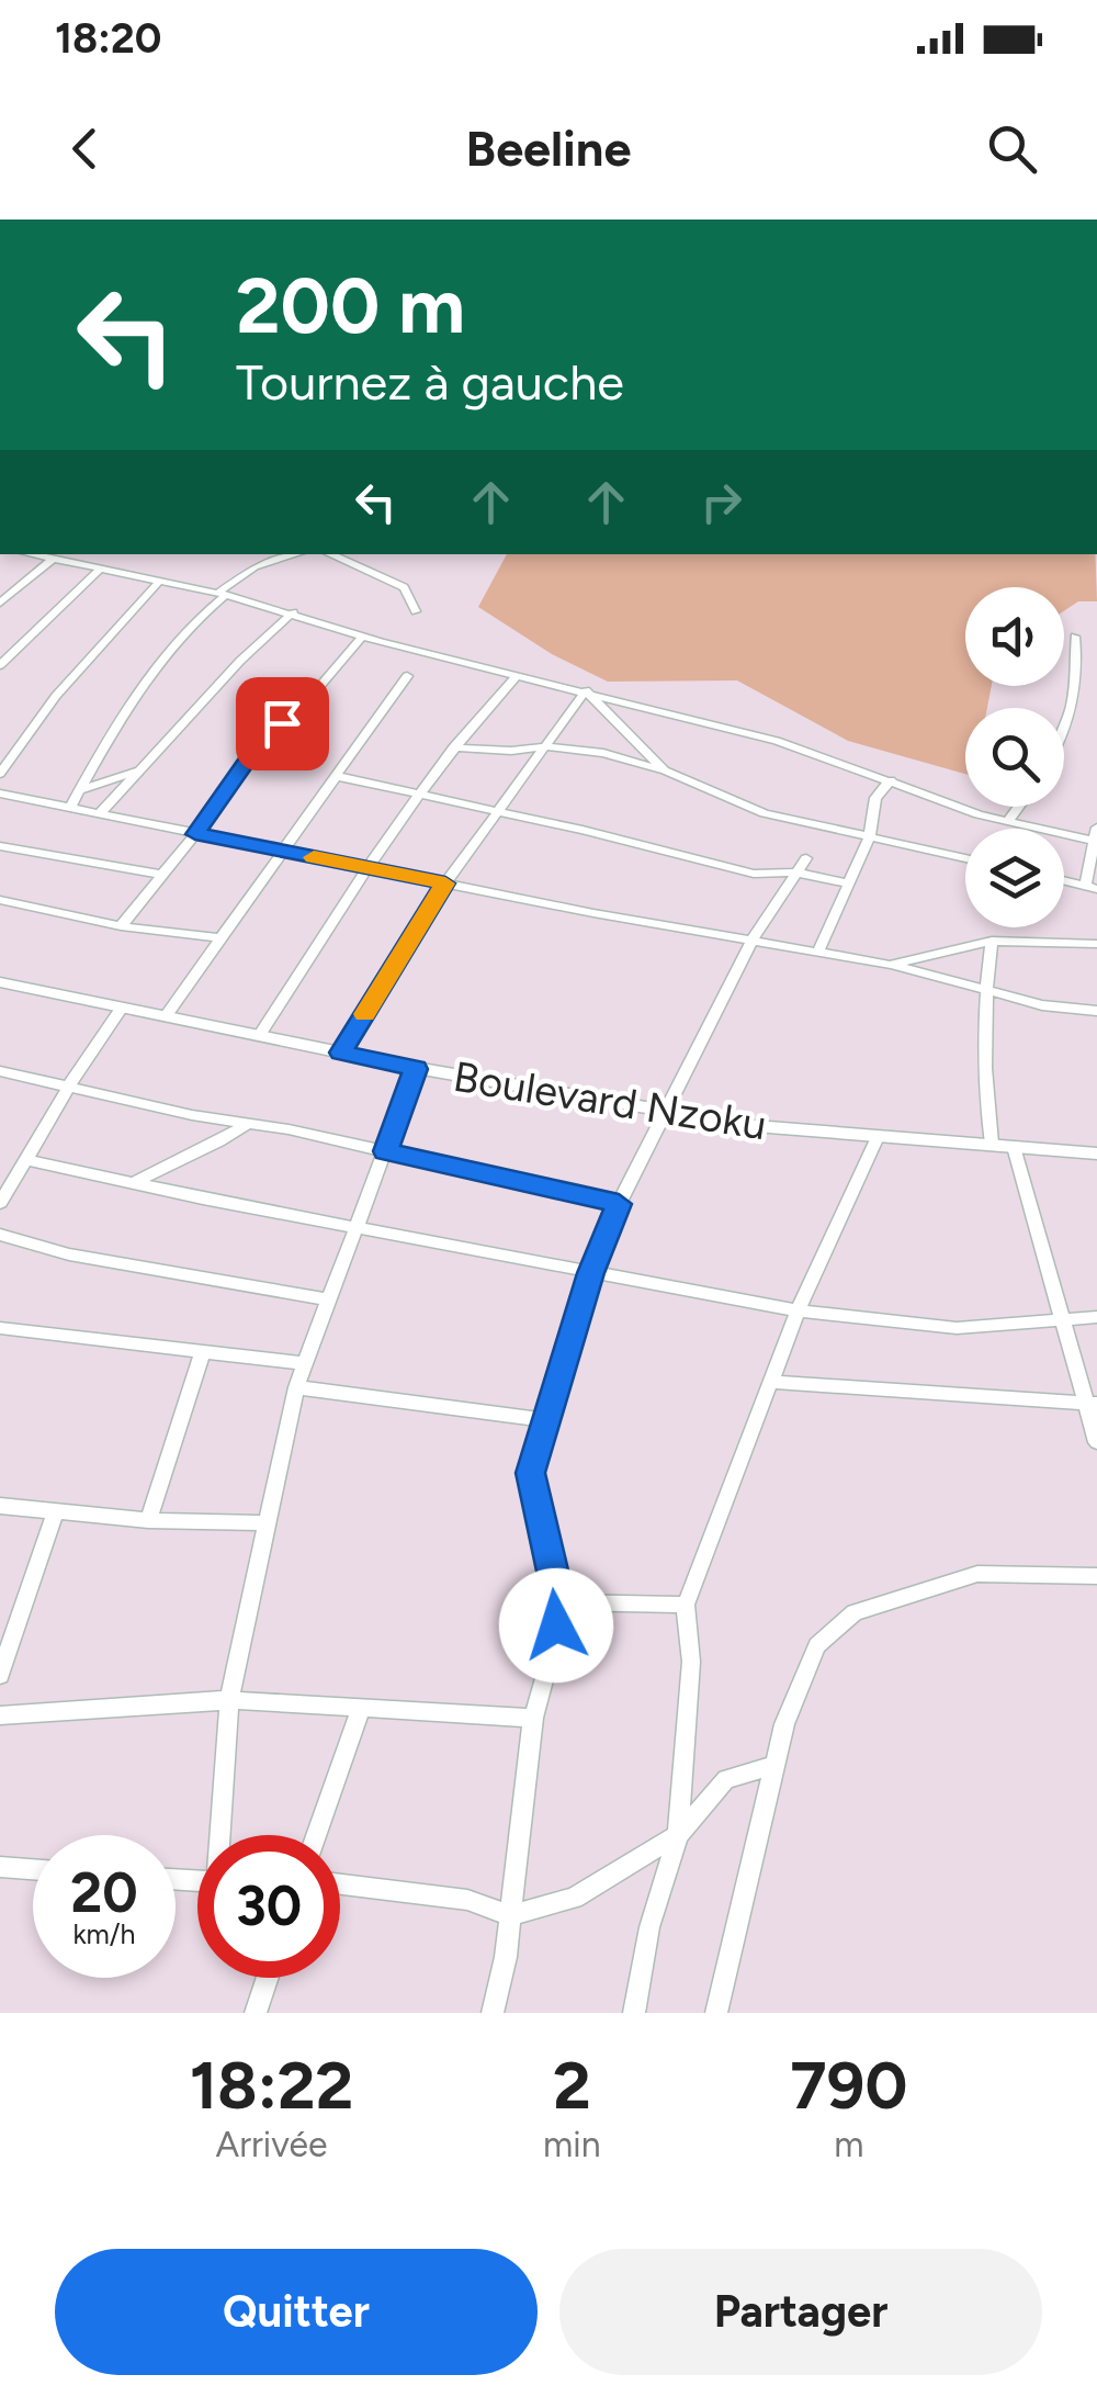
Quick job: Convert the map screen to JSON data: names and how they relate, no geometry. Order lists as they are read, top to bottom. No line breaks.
{"streets":{"street":["Boulevard Nzoku"]},"page":{"status":"18:20","header":"Beeline","turn":["200 m","Tournez à gauche"],"speed":"20 km/h","limit":"30","eta":["18:22","Arrivée","2","min","790","m"],"buttons":["Quitter","Partager"]}}
